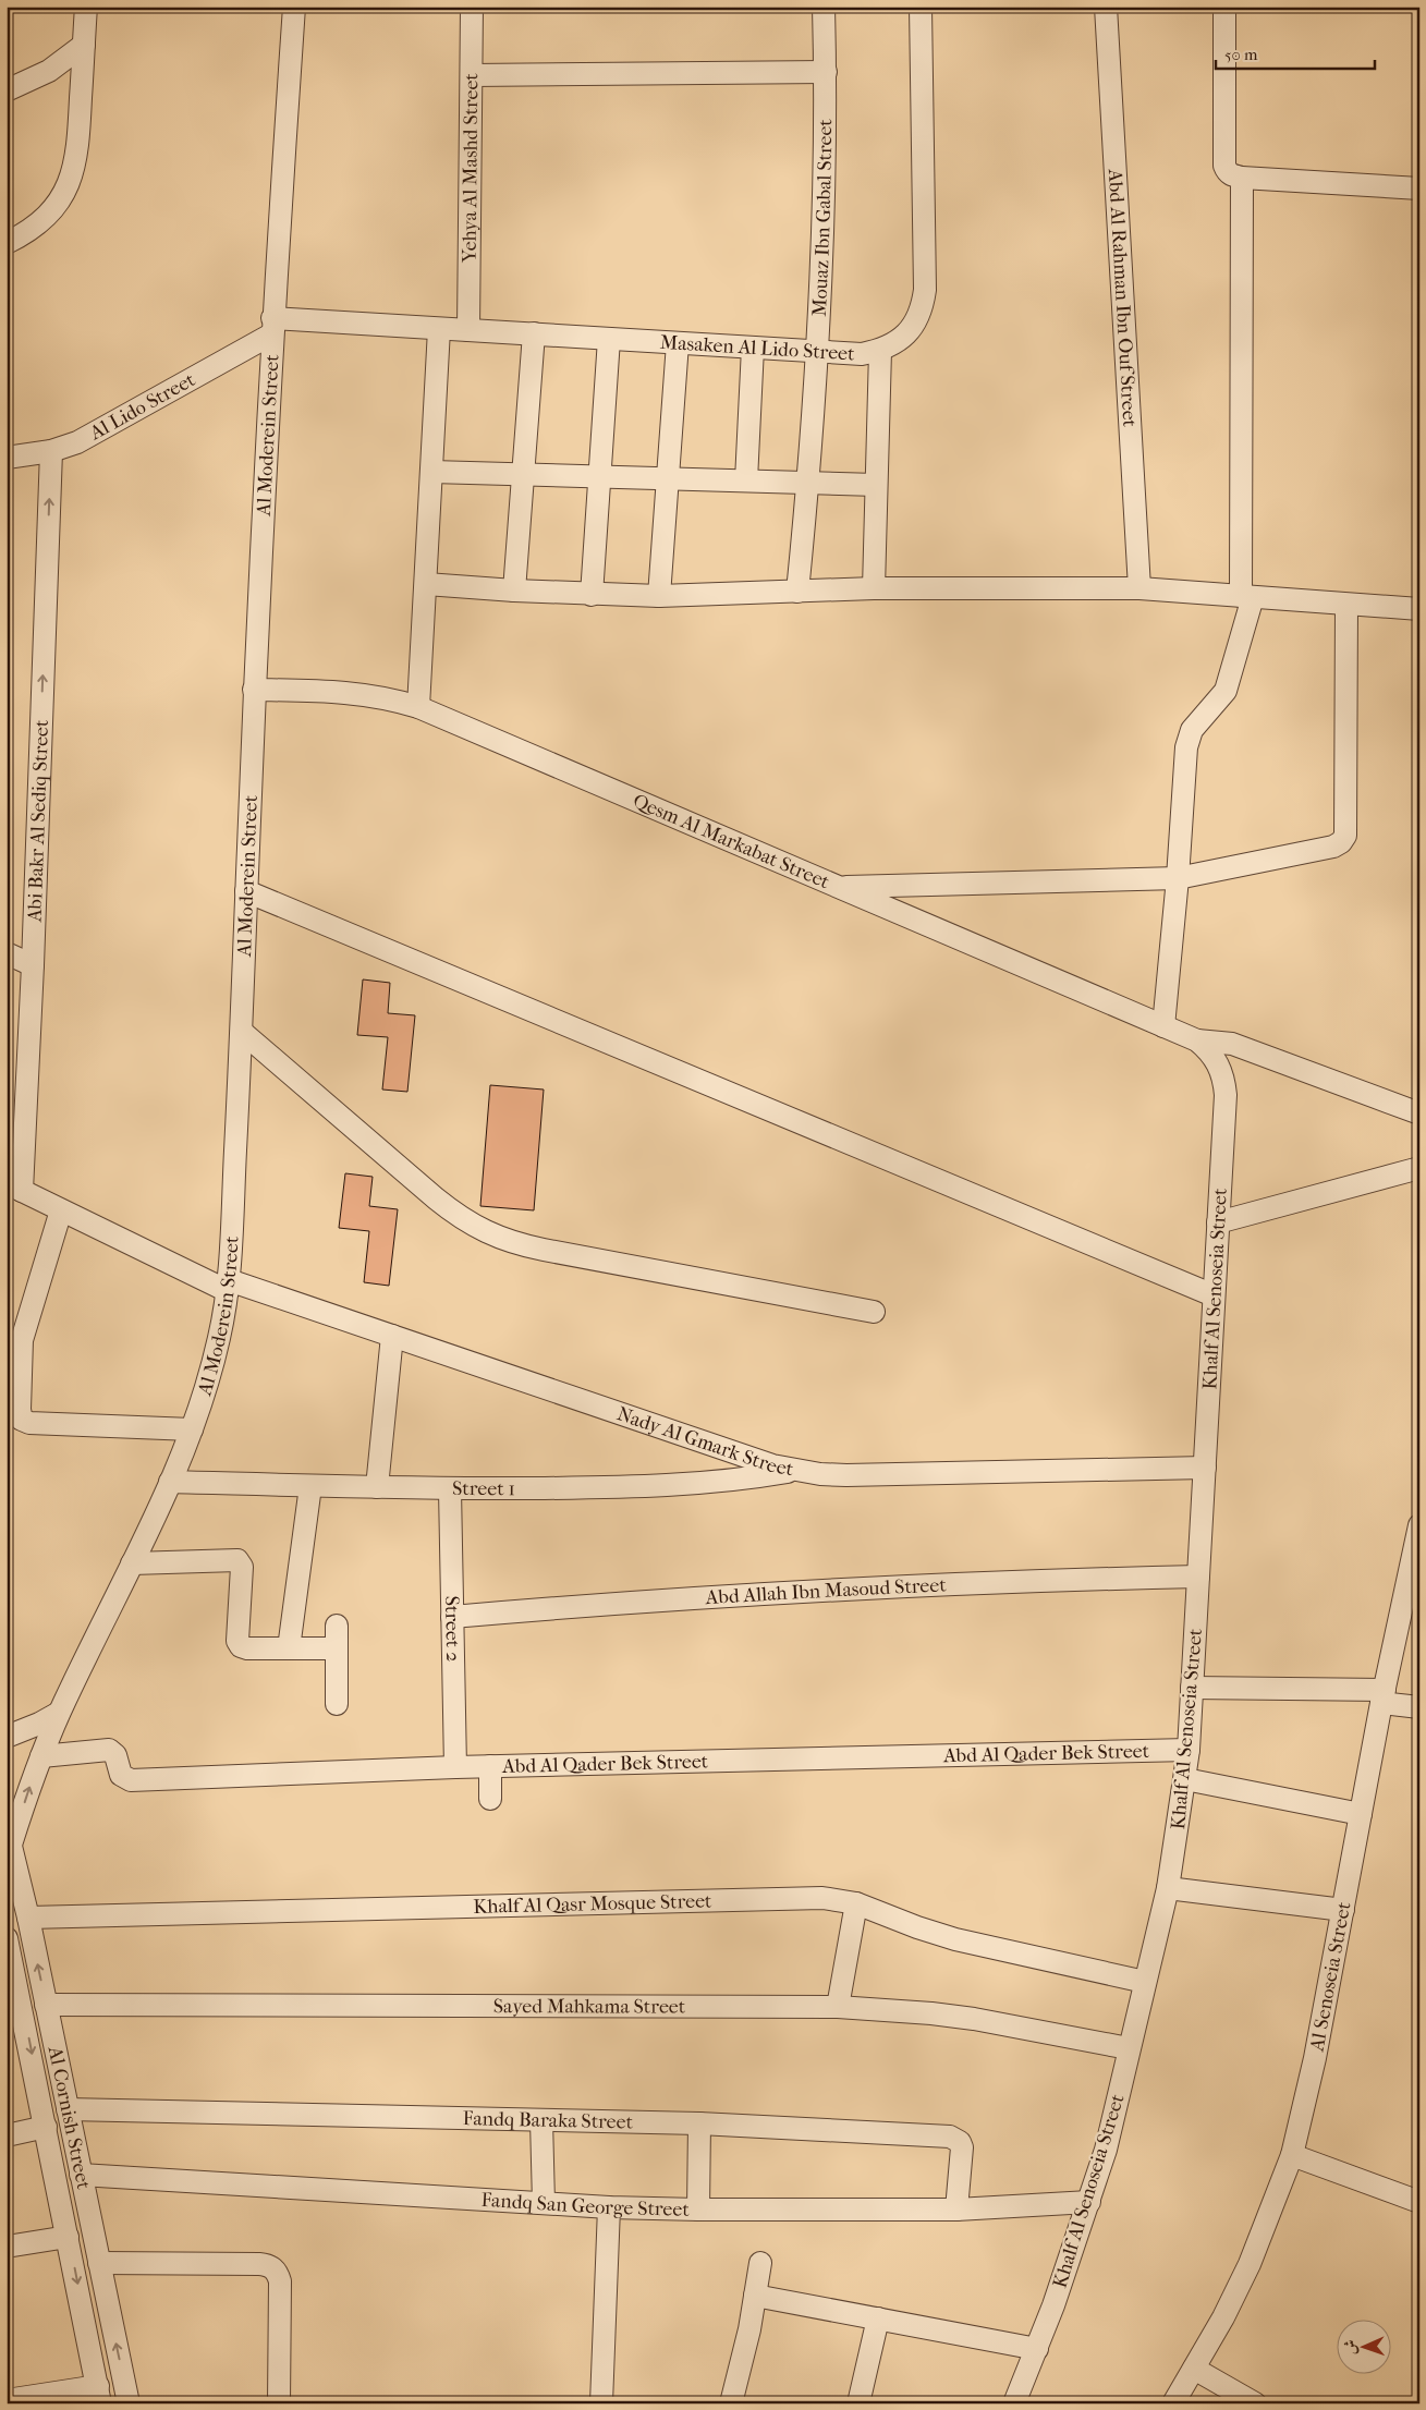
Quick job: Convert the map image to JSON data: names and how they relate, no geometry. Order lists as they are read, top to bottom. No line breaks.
{"streets":{"street":["Yehya Al Mashd Street","Mouaz Ibn Gabal Street","Abd Al Rahman Ibn Ouf Street","Masaken Al Lido Street","Al Lido Street","Al Moderein Street","Abi Bakr Al Sediq Street","Qesm Al Markabat Street","Khalf Al Senoseia Street","Nady Al Gmark Street","Street 1","Abd Allah Ibn Masoud Street","Street 2","Abd Al Qader Bek Street","Khalf Al Qasr Mosque Street","Al Senoseia Street","Sayed Mahkama Street","Al Cornish Street","Fandq Baraka Street","Fandq San George Street"]},"crossings":[["Yehya Al Mashd Street","Masaken Al Lido Street"],["Mouaz Ibn Gabal Street","Masaken Al Lido Street"],["Masaken Al Lido Street","Al Lido Street"],["Masaken Al Lido Street","Al Moderein Street"],["Al Lido Street","Al Moderein Street"],["Al Lido Street","Abi Bakr Al Sediq Street"],["Al Moderein Street","Qesm Al Markabat Street"],["Al Moderein Street","Nady Al Gmark Street"],["Al Moderein Street","Street 1"],["Al Moderein Street","Abd Al Qader Bek Street"],["Al Moderein Street","Al Cornish Street"],["Abi Bakr Al Sediq Street","Nady Al Gmark Street"],["Qesm Al Markabat Street","Khalf Al Senoseia Street"],["Khalf Al Senoseia Street","Nady Al Gmark Street"],["Khalf Al Senoseia Street","Abd Allah Ibn Masoud Street"],["Khalf Al Senoseia Street","Abd Al Qader Bek Street"],["Khalf Al Senoseia Street","Khalf Al Qasr Mosque Street"],["Khalf Al Senoseia Street","Sayed Mahkama Street"],["Khalf Al Senoseia Street","Fandq San George Street"],["Nady Al Gmark Street","Street 1"],["Street 1","Street 2"],["Abd Allah Ibn Masoud Street","Street 2"],["Street 2","Abd Al Qader Bek Street"],["Khalf Al Qasr Mosque Street","Al Cornish Street"],["Sayed Mahkama Street","Al Cornish Street"],["Al Cornish Street","Fandq Baraka Street"],["Al Cornish Street","Fandq San George Street"],["Fandq Baraka Street","Fandq San George Street"]],"one_way":["Abi Bakr Al Sediq Street"],"scale_bar":"50 m","north":"left"}
